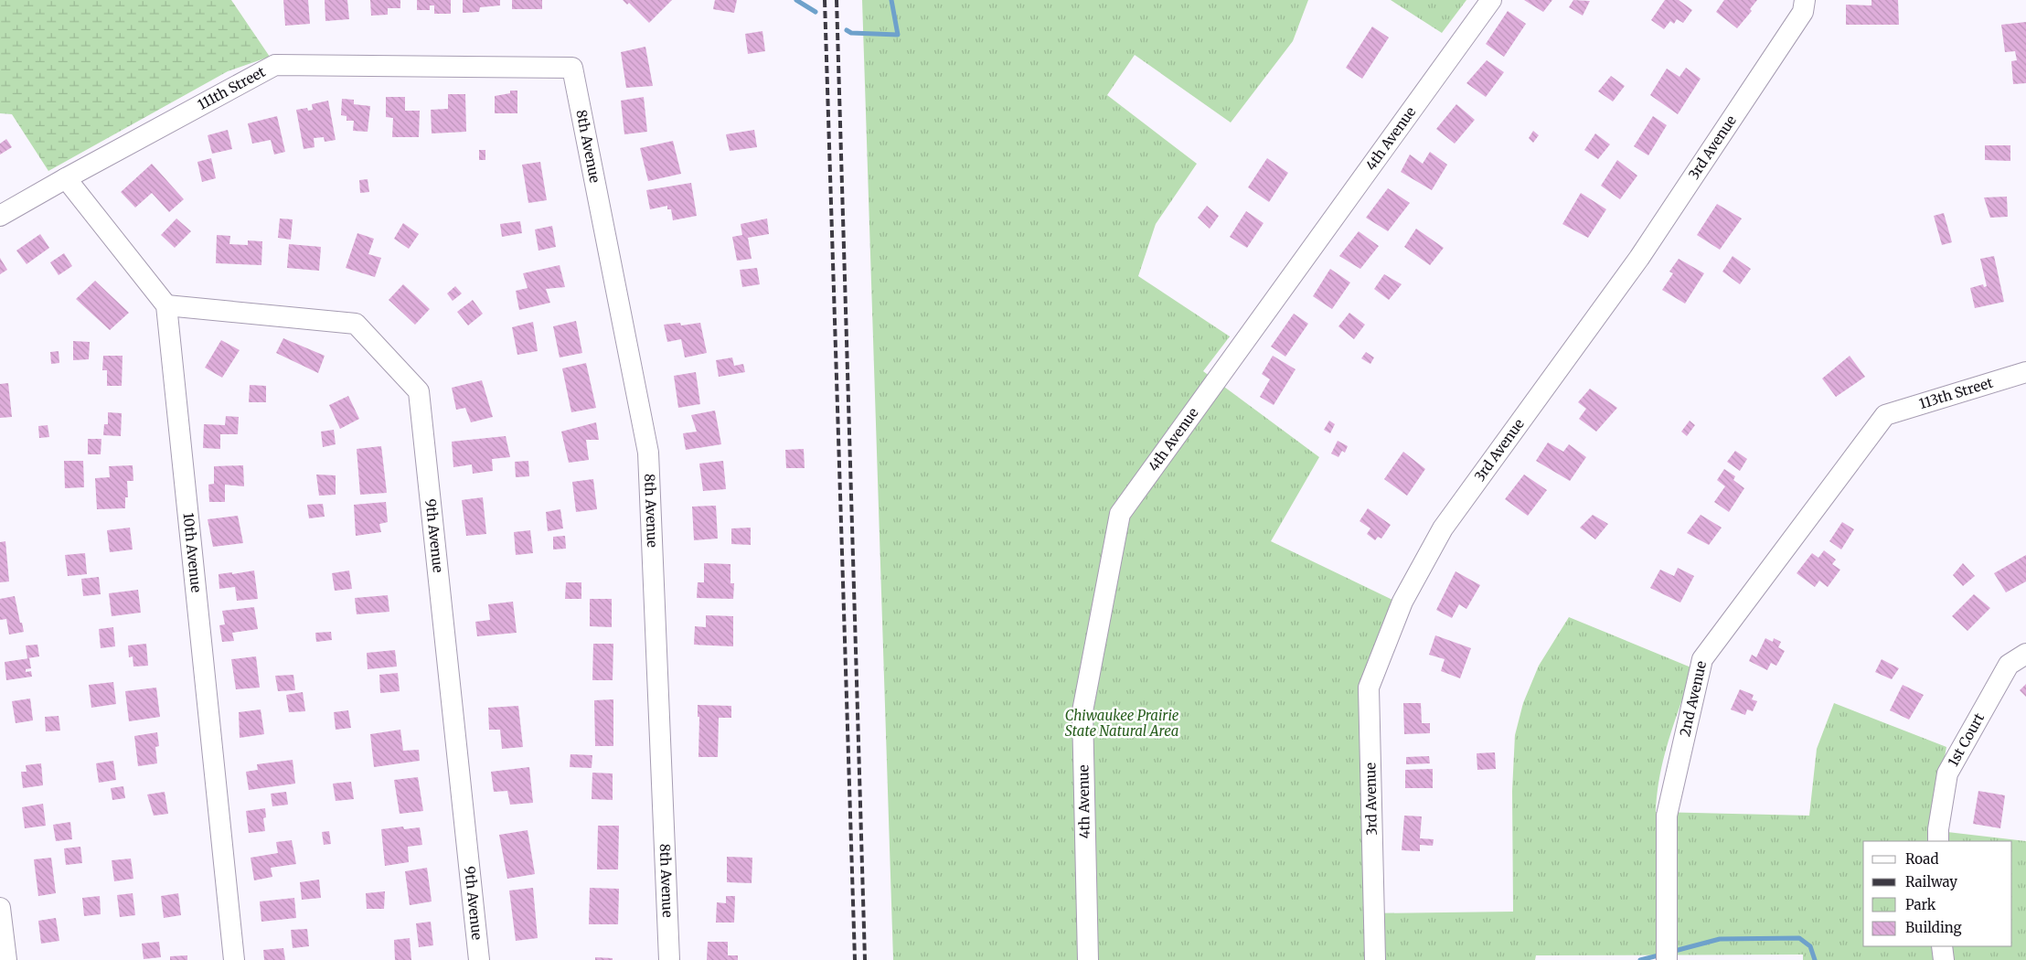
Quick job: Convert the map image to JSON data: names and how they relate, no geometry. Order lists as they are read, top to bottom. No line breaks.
{"streets":{"street":["111th Street","4th Avenue","8th Avenue","3rd Avenue","113th Street","9th Avenue","10th Avenue","2nd Avenue","1st Court"]},"crossings":[["111th Street","8th Avenue"],["113th Street","2nd Avenue"],["9th Avenue","10th Avenue"]],"parks":["Chiwaukee Prairie State Natural Area"],"legend":["Road","Railway","Park","Building"]}
